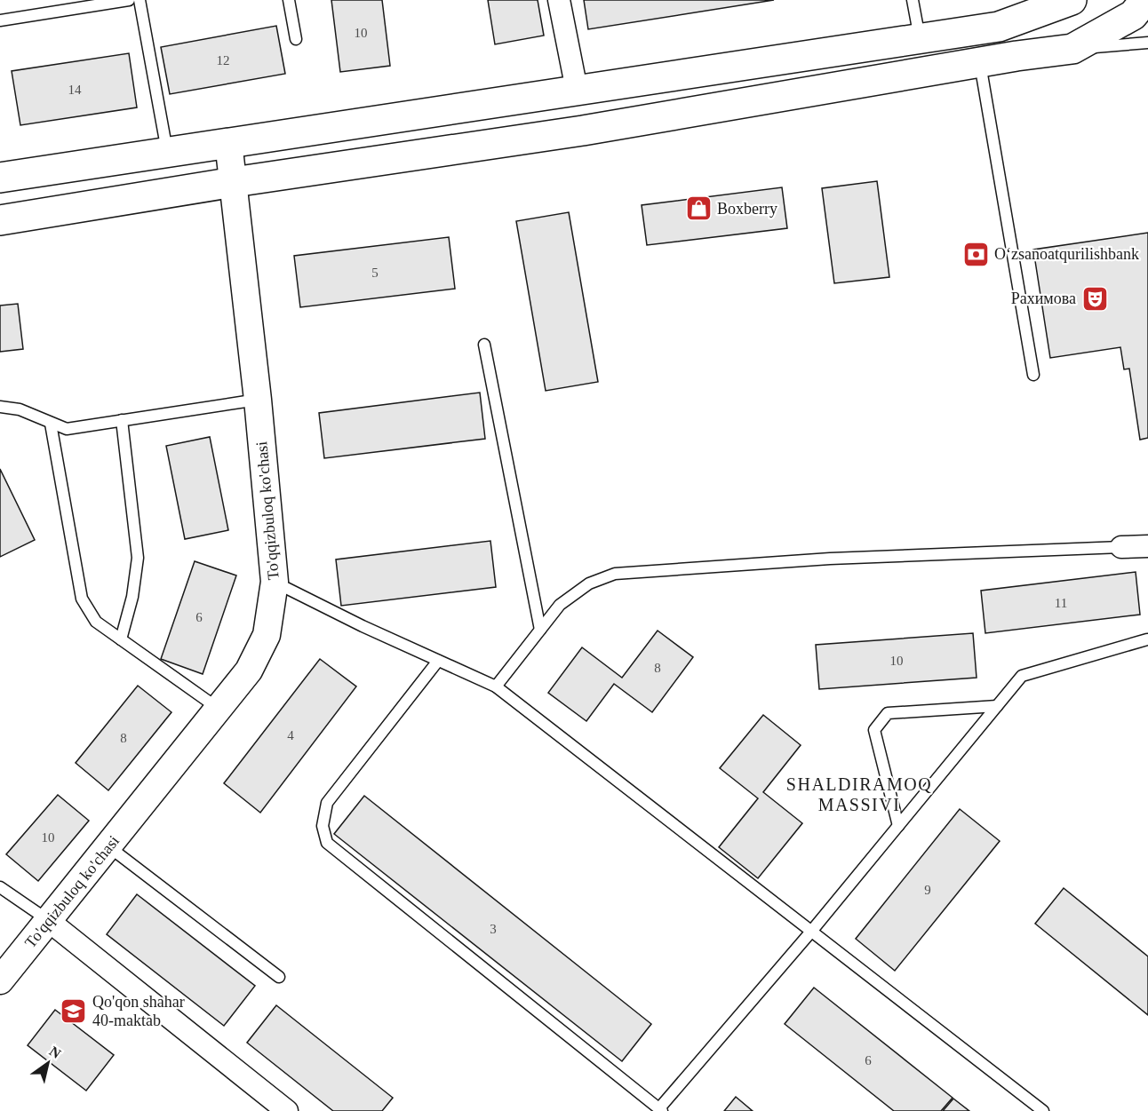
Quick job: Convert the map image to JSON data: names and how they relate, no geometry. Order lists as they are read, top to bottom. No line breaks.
{"streets":{"street":["To'qqizbuloq ko'chasi"]},"districts":["SHALDIRAMOQ MASSIVI"],"places":{"shop":["Boxberry"],"bank":["Oʻzsanoatqurilishbank"],"theatre":["Рахимова"],"school or university":["Qo'qon shahar 40-maktab"]},"house_numbers":["10","12","14","5","11","6","10","8","4","8","10","9","3","6"],"north":"top right"}
